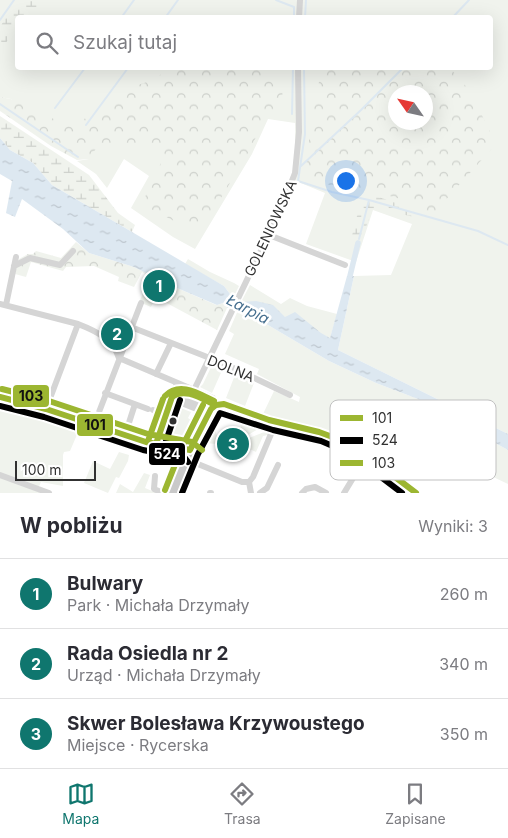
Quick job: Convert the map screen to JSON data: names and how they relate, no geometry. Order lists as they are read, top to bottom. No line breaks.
{"streets":{"street":["GOLENIOWSKA","DOLNA"]},"crossings":[["GOLENIOWSKA","DOLNA"]],"water":["Łarpia"],"lines":["transit line 103","transit line 101","transit line 524"],"legend":["101","524","103"],"scale_bar":"100 m","north":"top left","page":{"search":"Szukaj tutaj","pins":["1","2","3"],"scale":"100 m","heading":["W pobliżu","Wyniki: 3"],"list":[{"mark":"1","name":"Bulwary","note":"Park · Michała Drzymały","value":"260 m"},{"mark":"2","name":"Rada Osiedla nr 2","note":"Urząd · Michała Drzymały","value":"340 m"},{"mark":"3","name":"Skwer Bolesława Krzywoustego","note":"Miejsce · Rycerska","value":"350 m"}],"nav":["Mapa","Trasa","Zapisane"]}}
